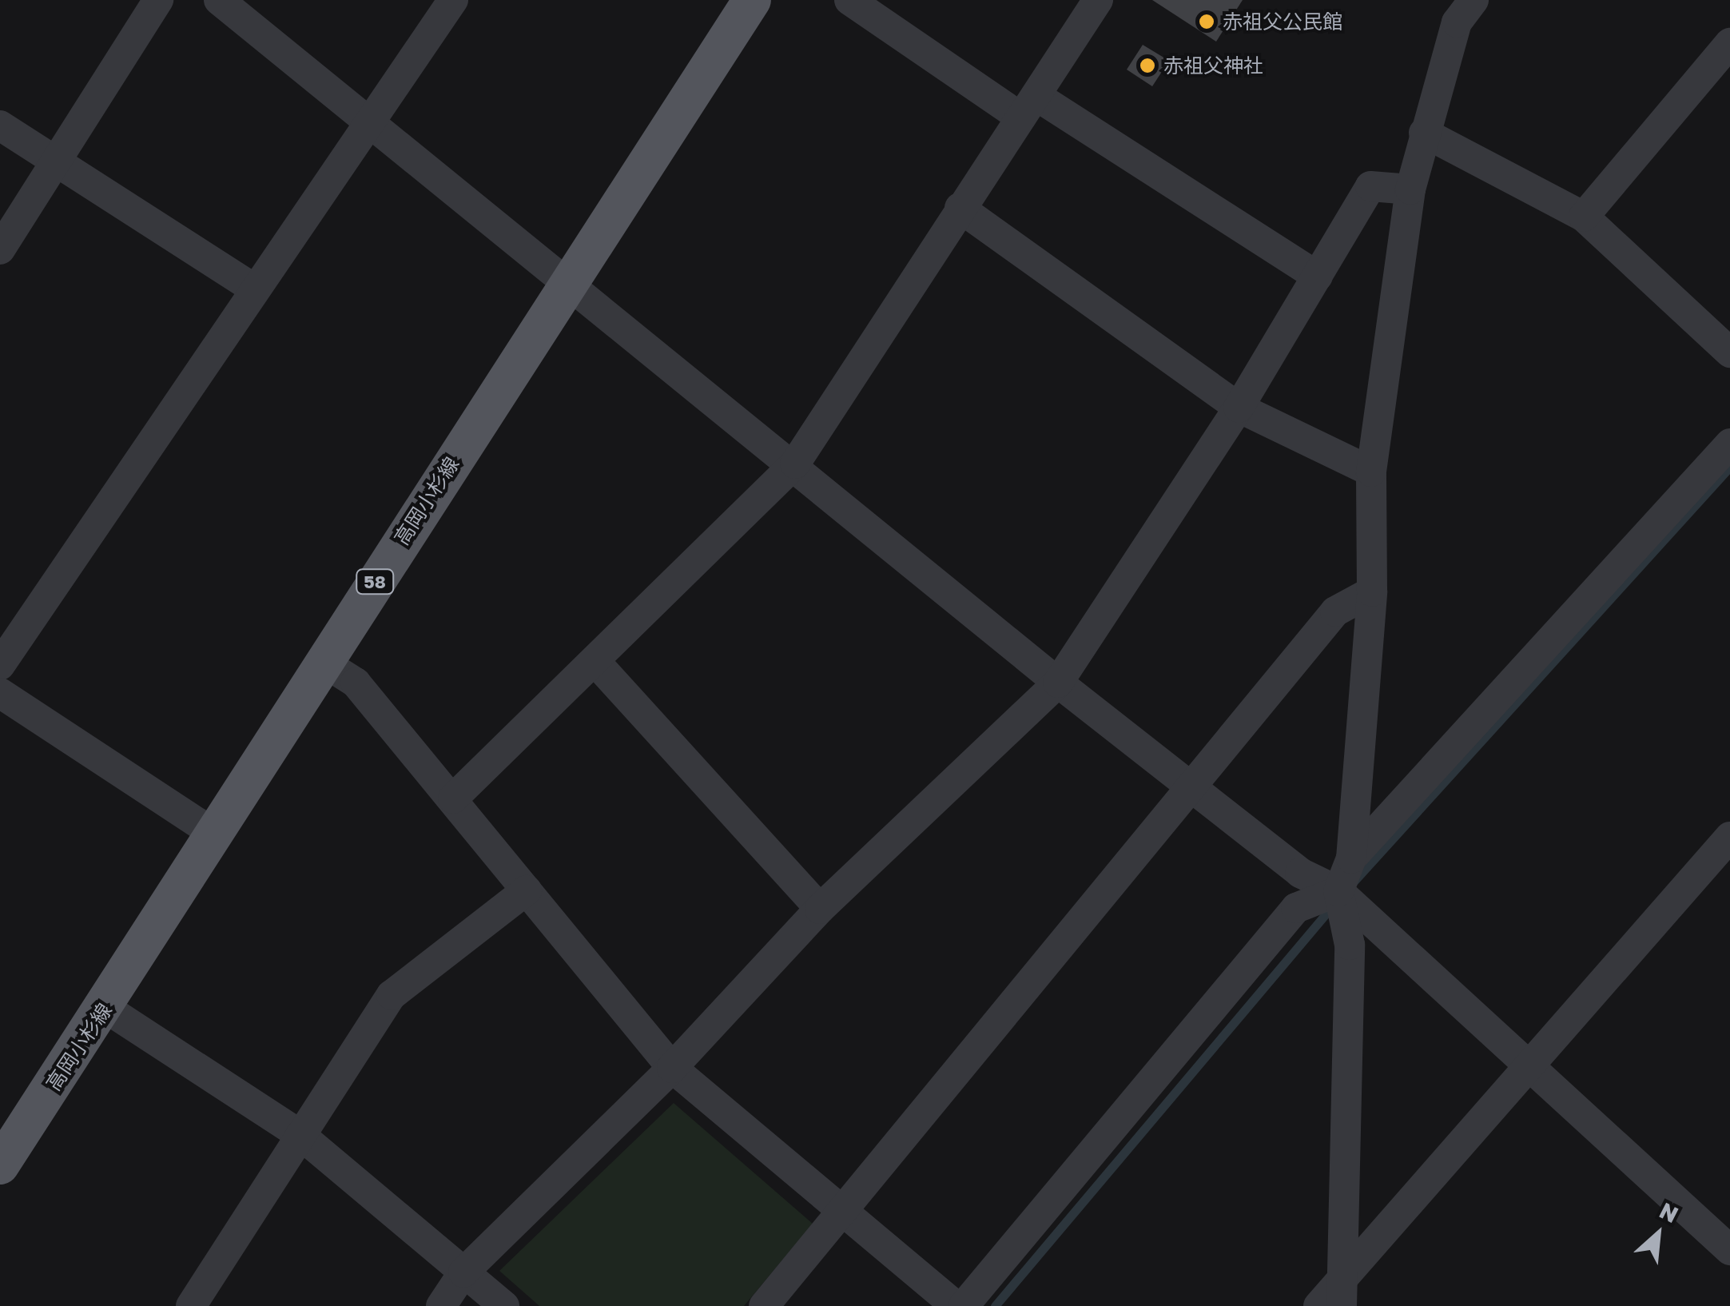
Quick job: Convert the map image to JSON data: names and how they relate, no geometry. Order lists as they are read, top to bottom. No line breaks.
{"streets":{"main road":["高岡小杉線","58"]},"places":["赤祖父公民館","赤祖父神社"],"north":"top right"}
